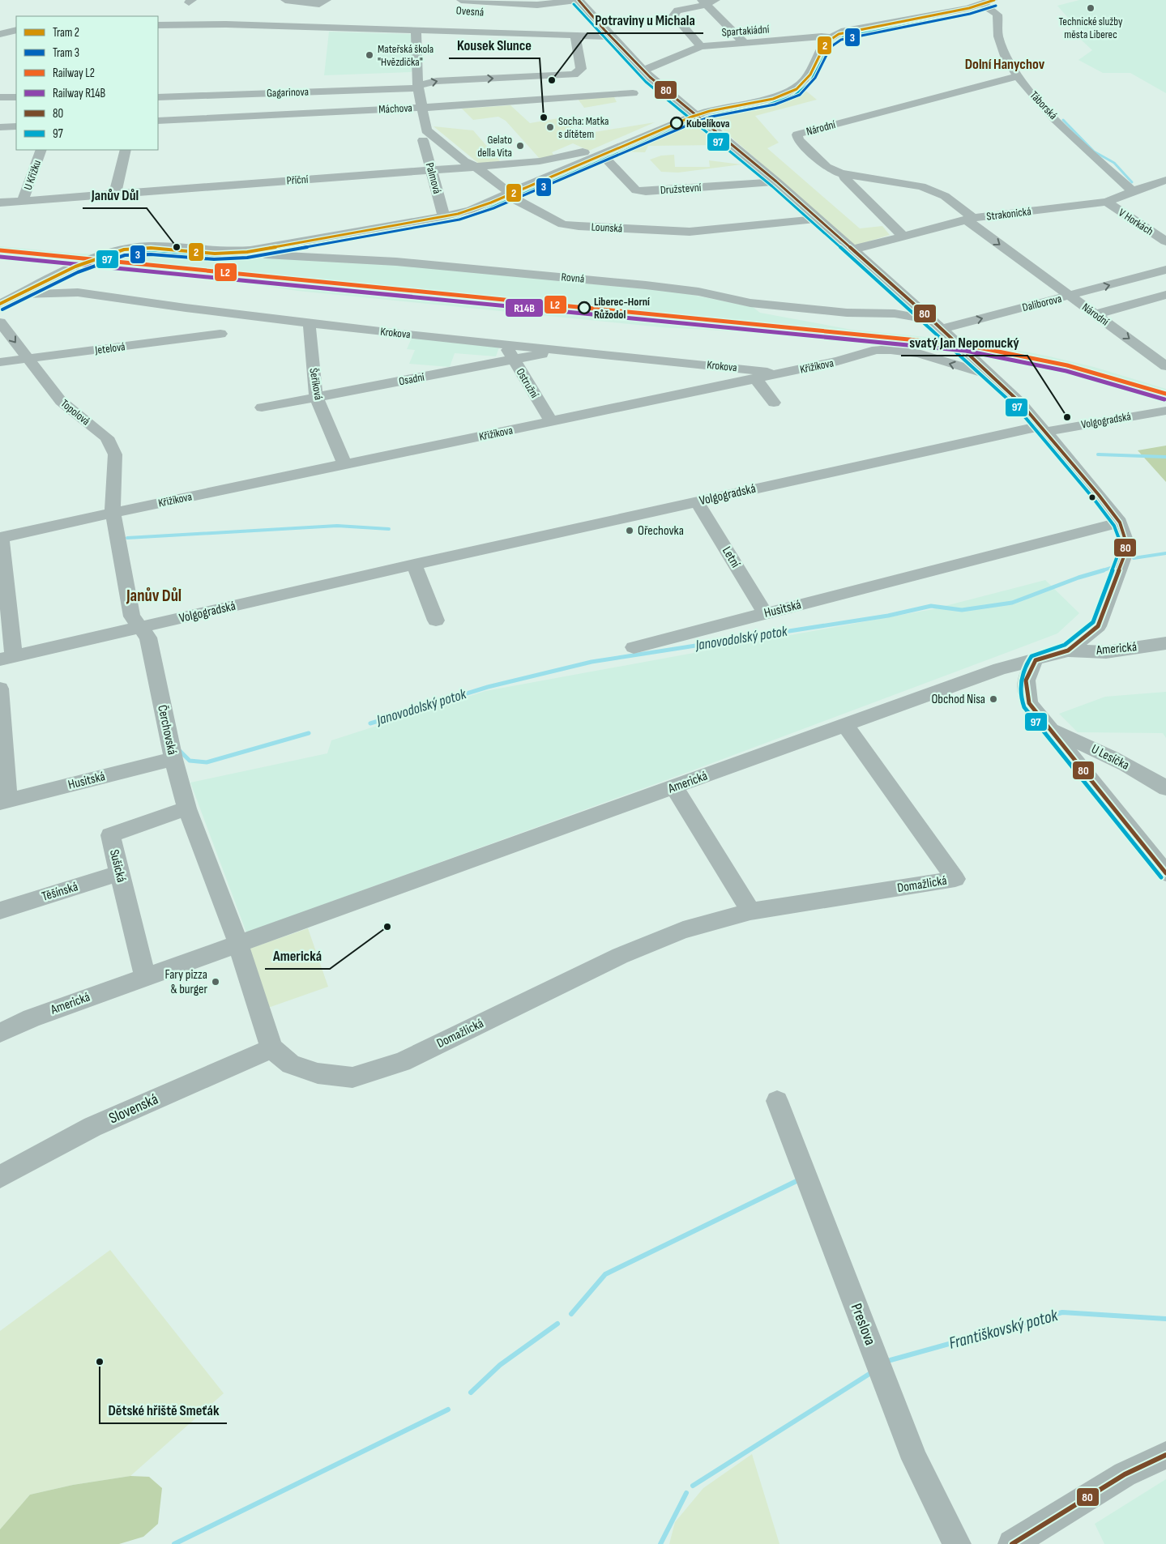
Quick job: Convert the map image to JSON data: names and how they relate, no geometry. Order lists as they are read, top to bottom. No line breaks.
{"streets":{"street":["Ovesná","Spartakiádní","Gagarinova","Táborská","Máchova","Národní","U Křížku","Palmová","Příční","Družstevní","Strakonická","V Horkách","Lounská","Rovná","Daliborova","Krokova","Jetelová","Křižíkova","Osadní","Ostružní","Šeříková","Topolová","Volgogradská","Letní","Husitská","Americká","Čerchovská","U Lesíčka","Sušická","Domažlická","Těšínská","Slovenská","Preslova"]},"crossings":[["Spartakiádní","Táborská"],["Gagarinova","Palmová"],["Táborská","Národní"],["Táborská","Strakonická"],["Máchova","Palmová"],["Národní","Strakonická"],["Národní","Daliborova"],["U Křížku","Příční"],["Palmová","Příční"],["Palmová","Lounská"],["Příční","Družstevní"],["Příční","Lounská"],["Strakonická","V Horkách"],["Rovná","Daliborova"],["Krokova","Křižíkova"],["Krokova","Osadní"],["Krokova","Ostružní"],["Krokova","Šeříková"],["Jetelová","Topolová"],["Křižíkova","Ostružní"],["Křižíkova","Šeříková"],["Křižíkova","Topolová"],["Křižíkova","Čerchovská"],["Osadní","Ostružní"],["Osadní","Šeříková"],["Topolová","Čerchovská"],["Volgogradská","Letní"],["Volgogradská","Čerchovská"],["Letní","Husitská"],["Husitská","Čerchovská"],["Americká","Čerchovská"],["Americká","Sušická"],["Americká","Domažlická"],["Čerchovská","Sušická"],["Sušická","Těšínská"],["Domažlická","Slovenská"]],"districts":["Dolní Hanychov","Janův Důl"],"water":["Janovodolský potok","Františkovský potok"],"places":["Technické služby města Liberec","Mateřská škola \"Hvězdička\"","Potraviny u Michala","Kousek Slunce","Kubelíkova","Socha: Matka s dítětem","Gelato della Vita","Janův Důl","Liberec-Horní Růžodol","svatý Jan Nepomucký","Ořechovka","Obchod Nisa","Americká","Fary pizza & burger","Dětské hřiště Smeťák"],"lines":["tram line 2","transit line 80","transit line 97","tram line 3","rail line L2","rail line R14B"],"legend":["Tram 2","Tram 3","Railway L2","Railway R14B","80","97"]}
